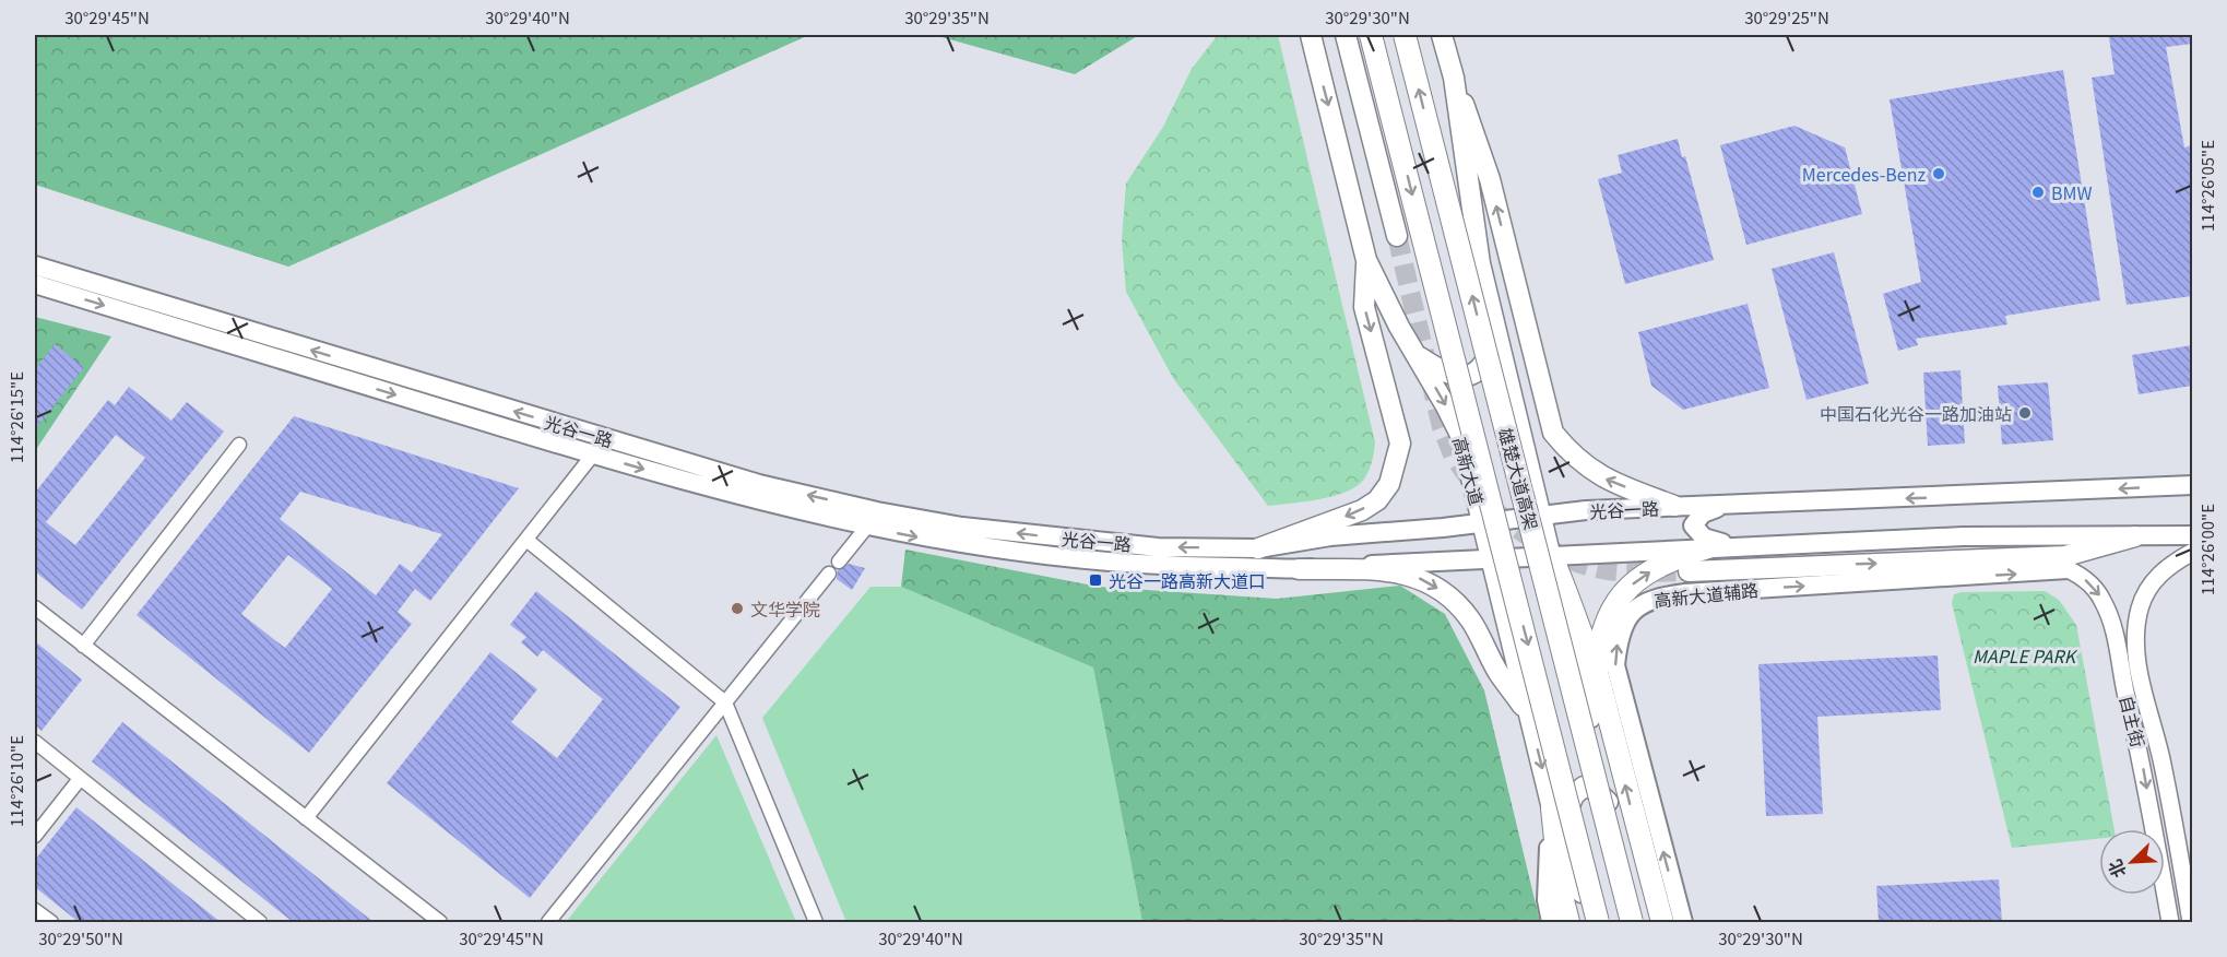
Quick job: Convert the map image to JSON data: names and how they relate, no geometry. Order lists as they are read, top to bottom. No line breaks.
{"streets":{"highway":["雄楚大道高架"],"main road":["光谷一路","高新大道","高新大道辅路"],"street":["自主街"]},"crossings":[["光谷一路","高新大道"],["高新大道辅路","自主街"]],"one_way":["自主街"],"parks":["MAPLE PARK"],"places":{"other":["Mercedes-Benz","BMW","中国石化光谷一路加油站","文华学院"],"transit":["光谷一路高新大道口"]},"north":"bottom left","coordinates":["30°29'45\"N","30°29'40\"N","30°29'35\"N","30°29'30\"N","30°29'25\"N","114°26'05\"E","114°26'15\"E","114°26'00\"E","114°26'10\"E","30°29'50\"N"]}
